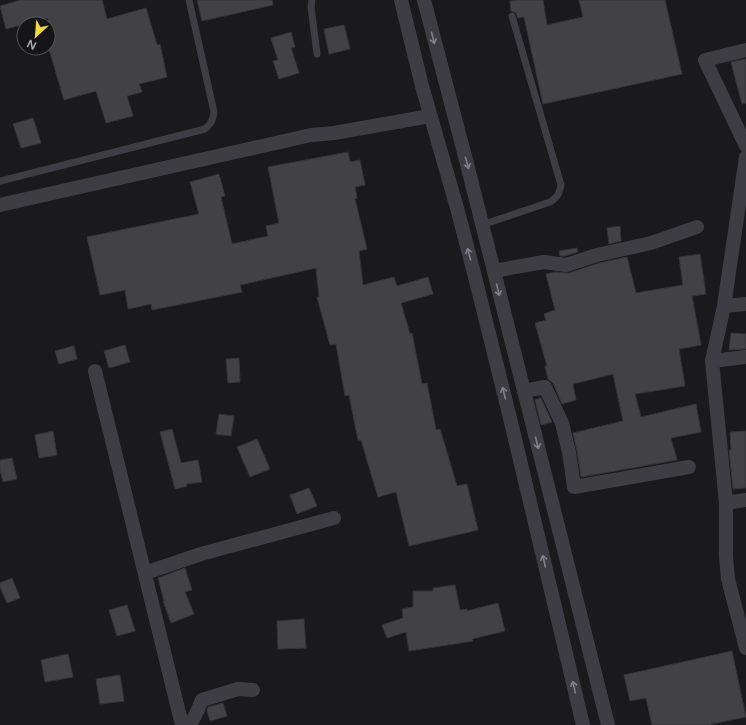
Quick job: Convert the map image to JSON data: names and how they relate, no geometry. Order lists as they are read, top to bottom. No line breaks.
{"north":"bottom left"}
